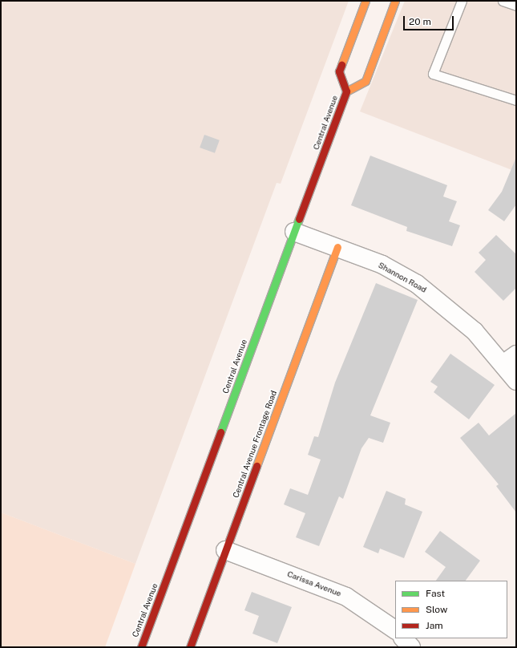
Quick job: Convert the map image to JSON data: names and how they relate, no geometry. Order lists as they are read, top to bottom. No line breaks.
{"streets":{"main road":["Central Avenue","Central Avenue Frontage Road"],"street":["Shannon Road","Carissa Avenue"]},"crossings":[["Central Avenue","Shannon Road"],["Shannon Road","Central Avenue Frontage Road"],["Central Avenue Frontage Road","Carissa Avenue"]],"legend":["Fast","Slow","Jam"],"scale_bar":"20 m"}
